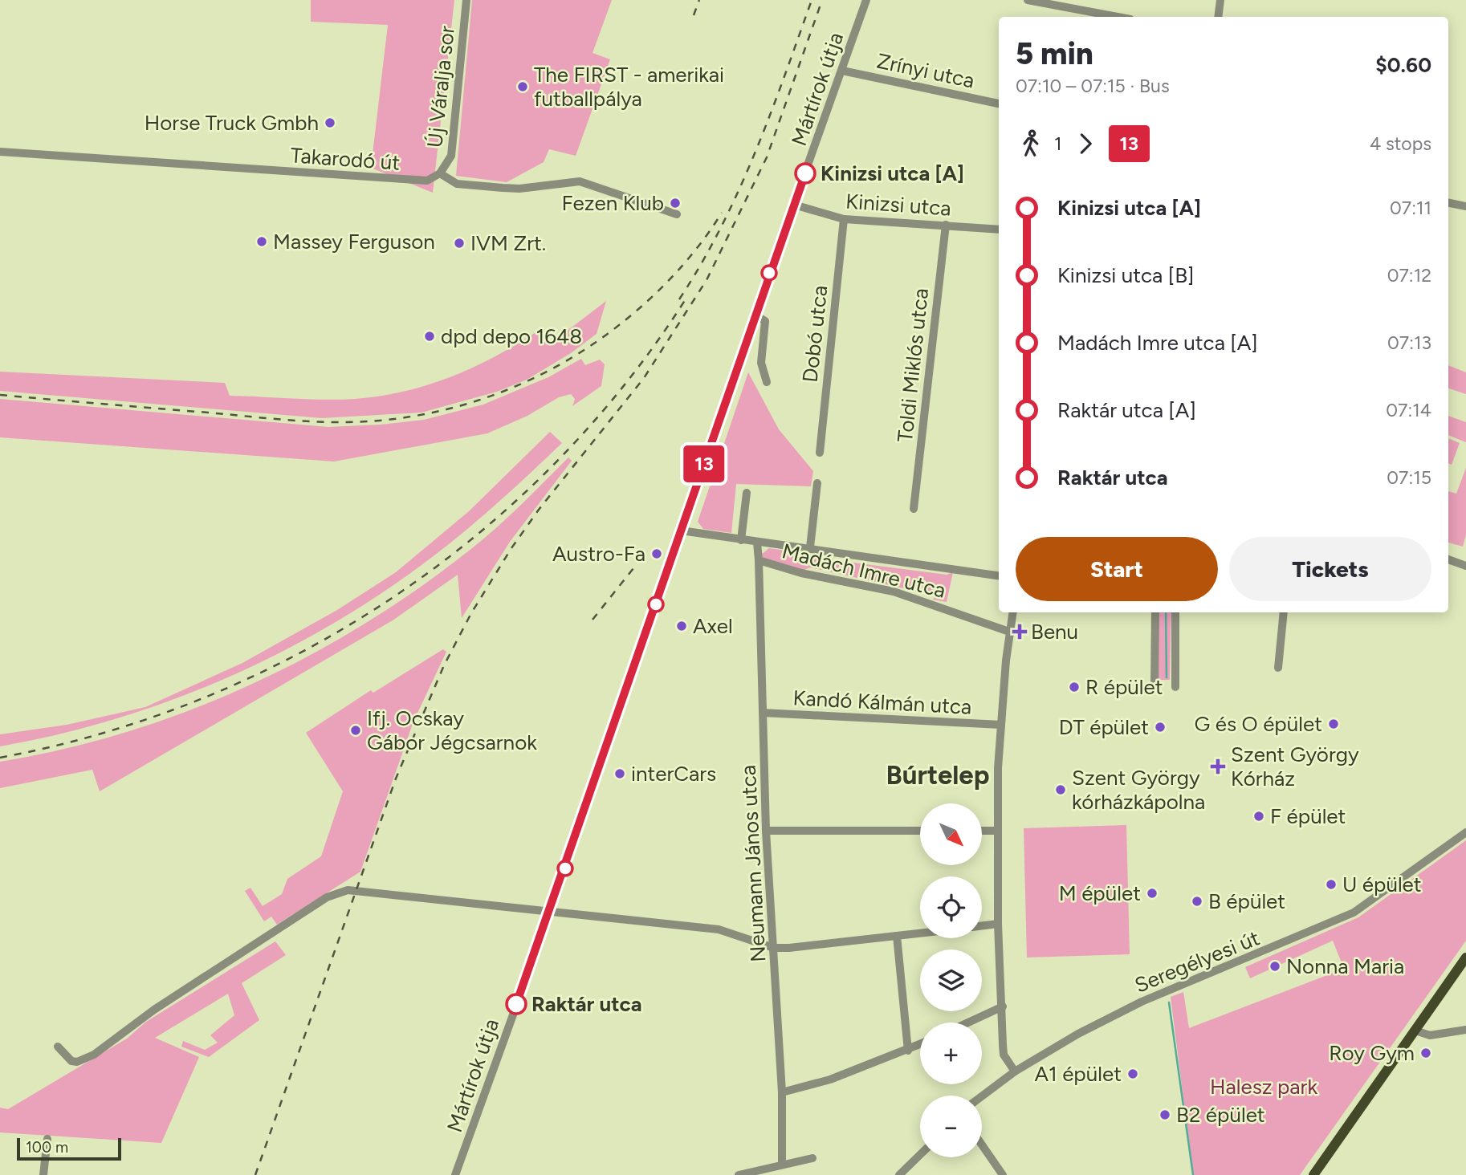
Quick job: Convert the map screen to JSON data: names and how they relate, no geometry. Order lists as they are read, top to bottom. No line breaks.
{"streets":{"street":["Zrínyi utca","Új Váralja sor","Mártírok útja","Takarodó út","Kinizsi utca","Dobó utca","Toldi Miklós utca","Madách Imre utca","Kandó Kálmán utca","Neumann János utca","Seregélyesi út"]},"crossings":[["Zrínyi utca","Mártírok útja"],["Új Váralja sor","Takarodó út"],["Mártírok útja","Kinizsi utca"],["Mártírok útja","Madách Imre utca"],["Kinizsi utca","Dobó utca"],["Kinizsi utca","Toldi Miklós utca"],["Madách Imre utca","Neumann János utca"],["Kandó Kálmán utca","Neumann János utca"]],"districts":["Búrtelep"],"parks":["Halesz park"],"places":{"other":["The FIRST - amerikai futballpálya","Horse Truck Gmbh","Kinizsi utca [A]","Fezen Klub","Massey Ferguson","IVM Zrt.","dpd depo 1648","Austro-Fa","Axel","R épület","G és O épület","DT épület","Ifj. Ocskay Gábor Jégcsarnok","interCars","Szent György kórházkápolna","F épület","U épület","M épület","B épület","Nonna Maria","Raktár utca","Roy Gym","A1 épület","B2 épület"],"health":["Benu","Szent György Kórház"]},"lines":["bus line 13"],"scale_bar":"100 m","north":"bottom right","page":{"on_map":"13","heading":["5 min","07:10 – 07:15 · Bus","$0.60"],"legs":["1","13","4 stops"],"list":[{"name":"Kinizsi utca [A]","value":"07:11"},{"name":"Kinizsi utca [B]","value":"07:12"},{"name":"Madách Imre utca [A]","value":"07:13"},{"name":"Raktár utca [A]","value":"07:14"},{"name":"Raktár utca","value":"07:15"}],"buttons":["Start","Tickets"],"map_buttons":["+","−"],"scale":"100 m"}}
